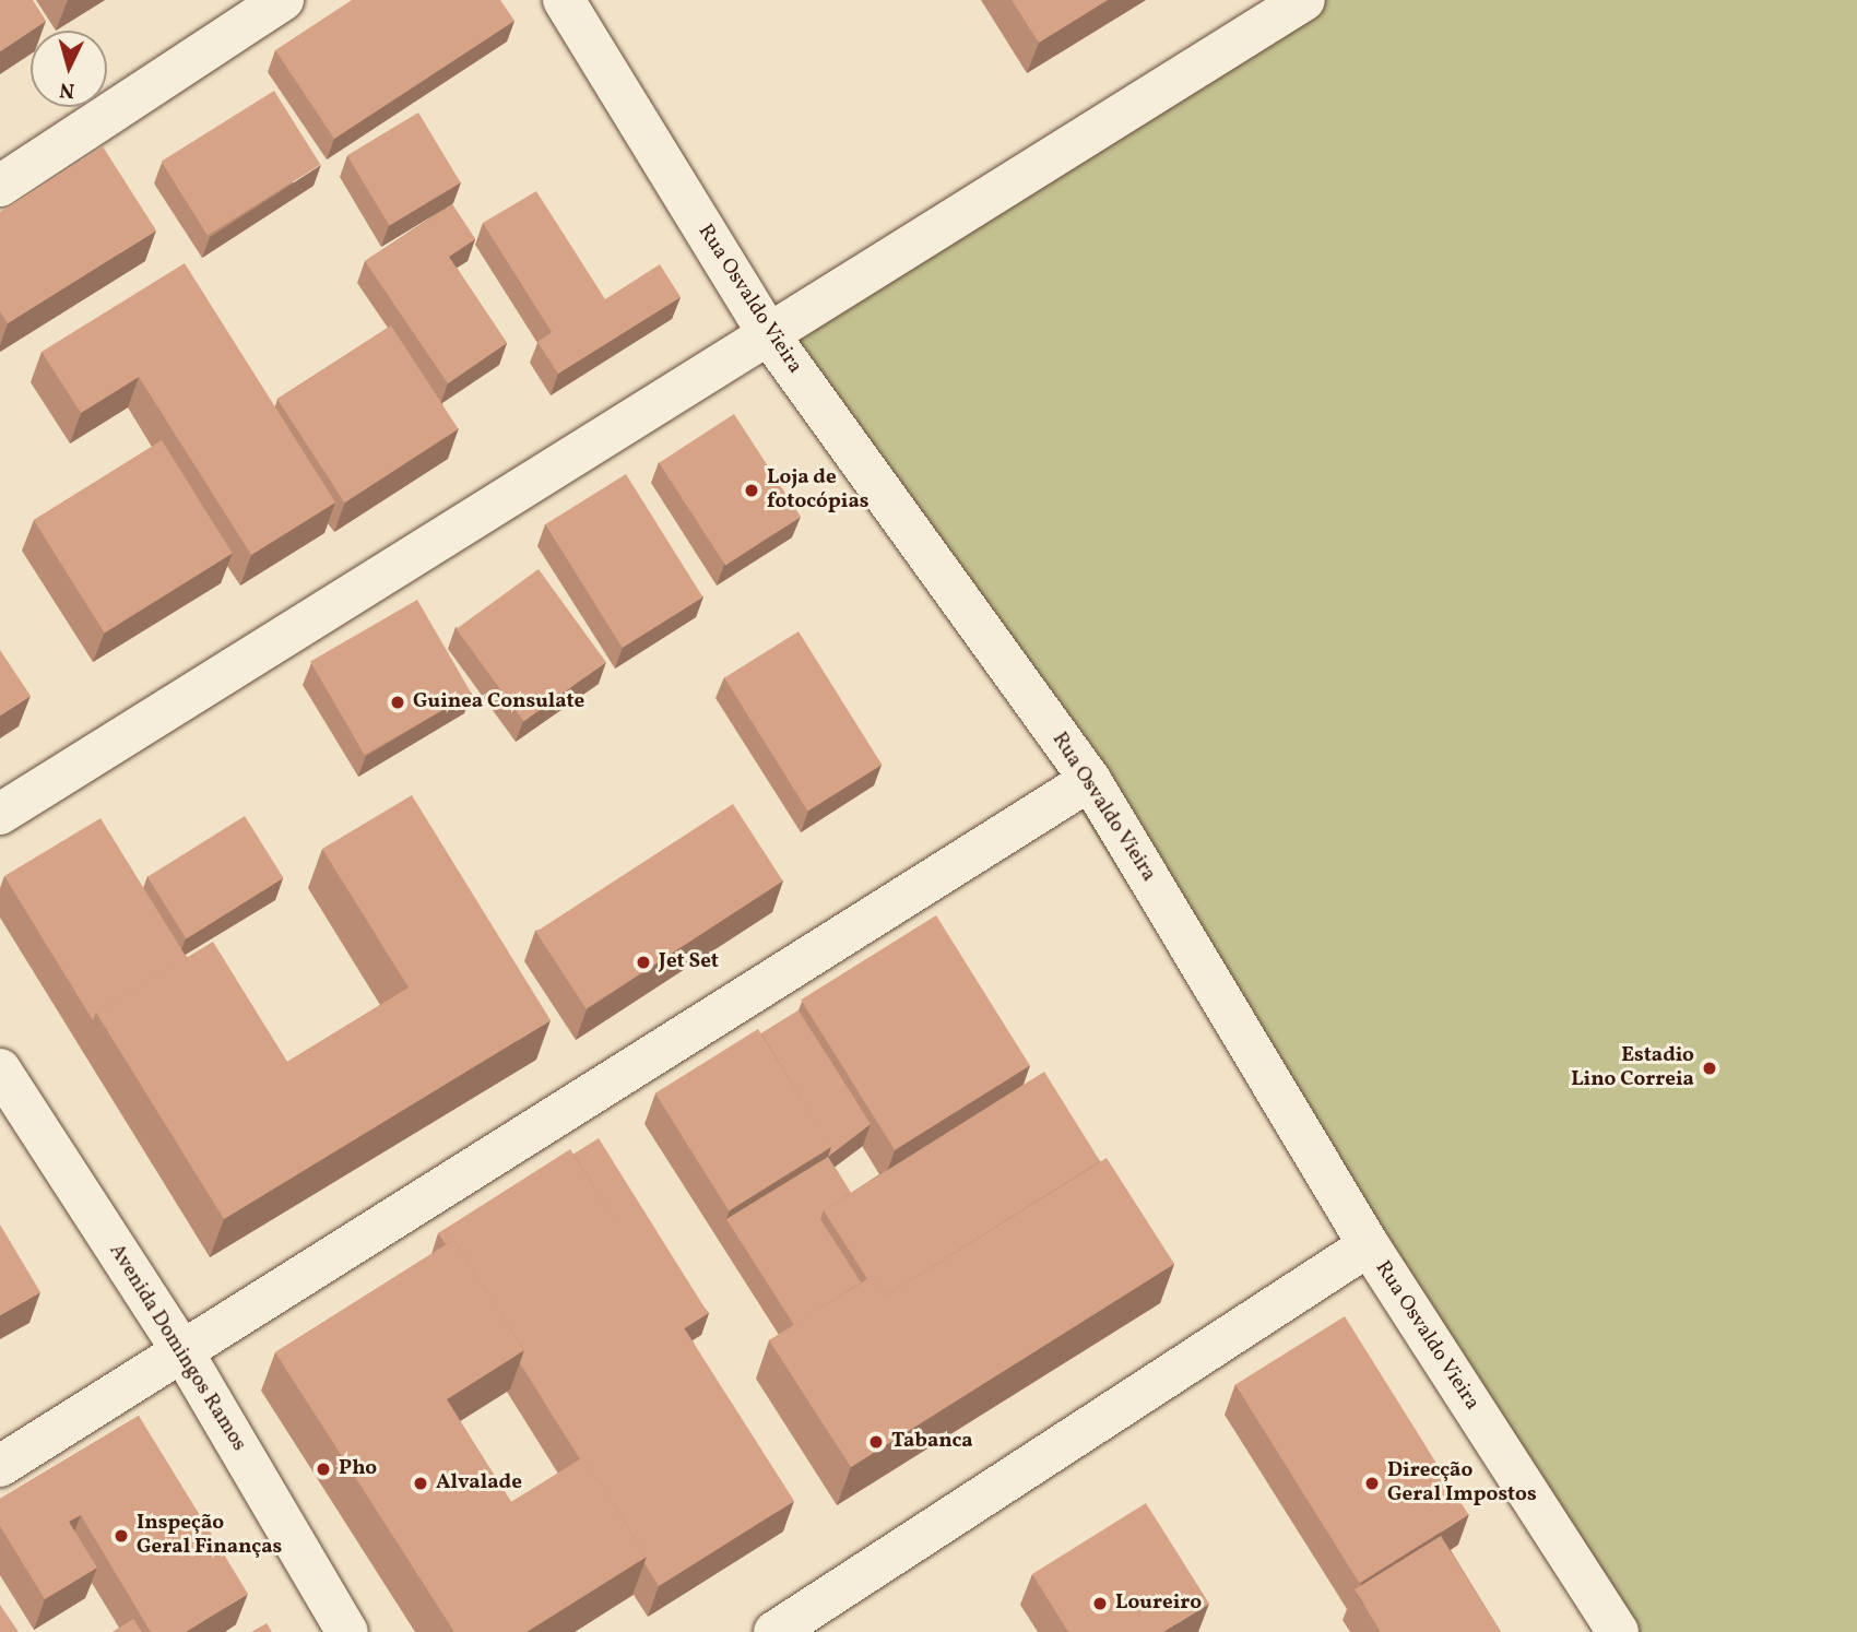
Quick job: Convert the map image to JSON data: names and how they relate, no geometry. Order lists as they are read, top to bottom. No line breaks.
{"streets":{"street":["Rua Osvaldo Vieira","Avenida Domingos Ramos"]},"places":["Loja de fotocópias","Guinea Consulate","Jet Set","Estadio Lino Correia","Tabanca","Pho","Alvalade","Direcção Geral Impostos","Inspeção Geral Finanças","Loureiro"],"north":"bottom"}
